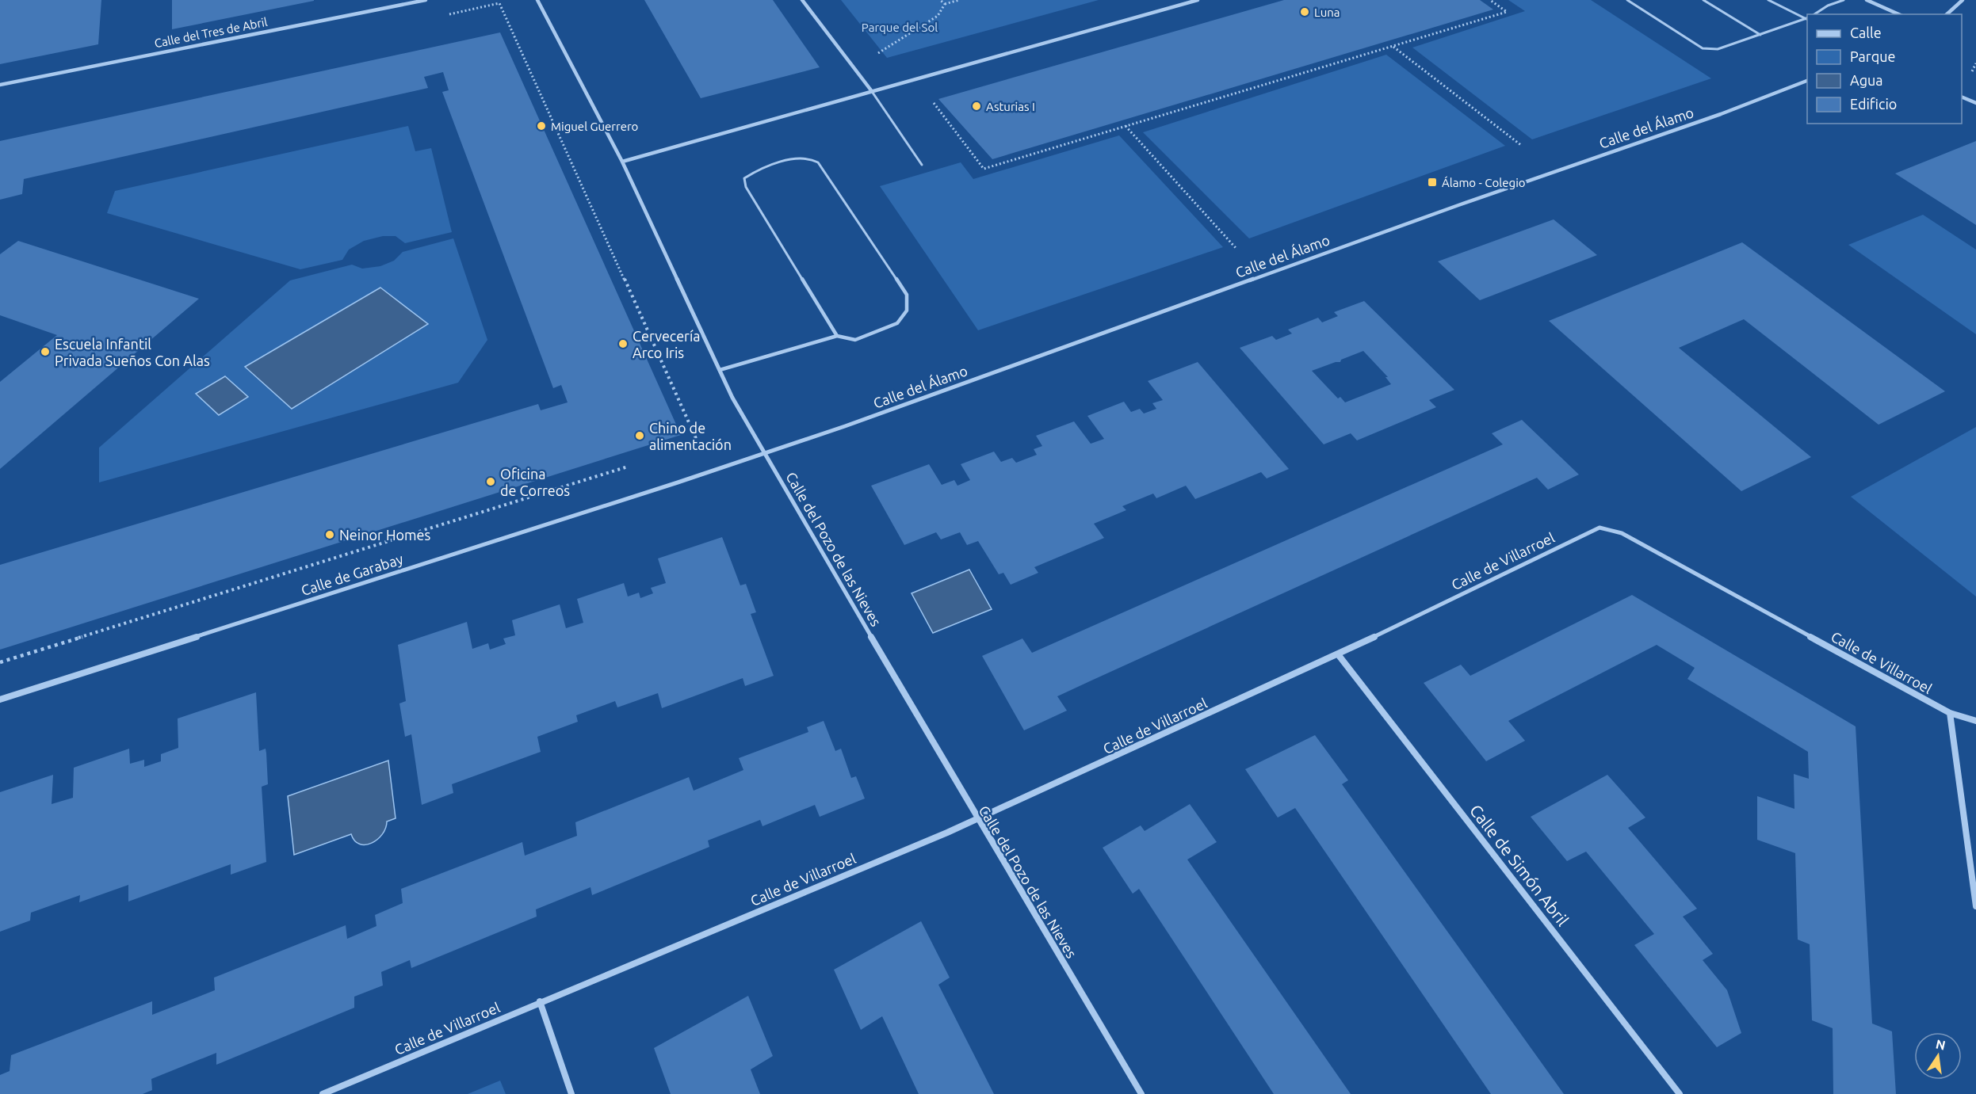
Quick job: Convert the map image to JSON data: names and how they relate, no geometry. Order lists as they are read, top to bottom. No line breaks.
{"streets":{"street":["Calle del Tres de Abril","Calle del Álamo","Calle del Pozo de las Nieves","Calle de Villarroel","Calle de Garabay","Calle de Simón Abril"]},"crossings":[["Calle del Álamo","Calle del Pozo de las Nieves"],["Calle del Álamo","Calle de Garabay"],["Calle del Pozo de las Nieves","Calle de Villarroel"],["Calle del Pozo de las Nieves","Calle de Garabay"],["Calle de Villarroel","Calle de Simón Abril"]],"parks":["Parque del Sol"],"places":{"other":["Luna","Asturias I","Miguel Guerrero","Cervecería Arco Iris","Escuela Infantil Privada Sueños Con Alas","Chino de alimentación","Oficina de Correos","Neinor Homes"],"transit":["Álamo - Colegio"]},"legend":["Calle","Parque","Agua","Edificio"],"north":"top"}
